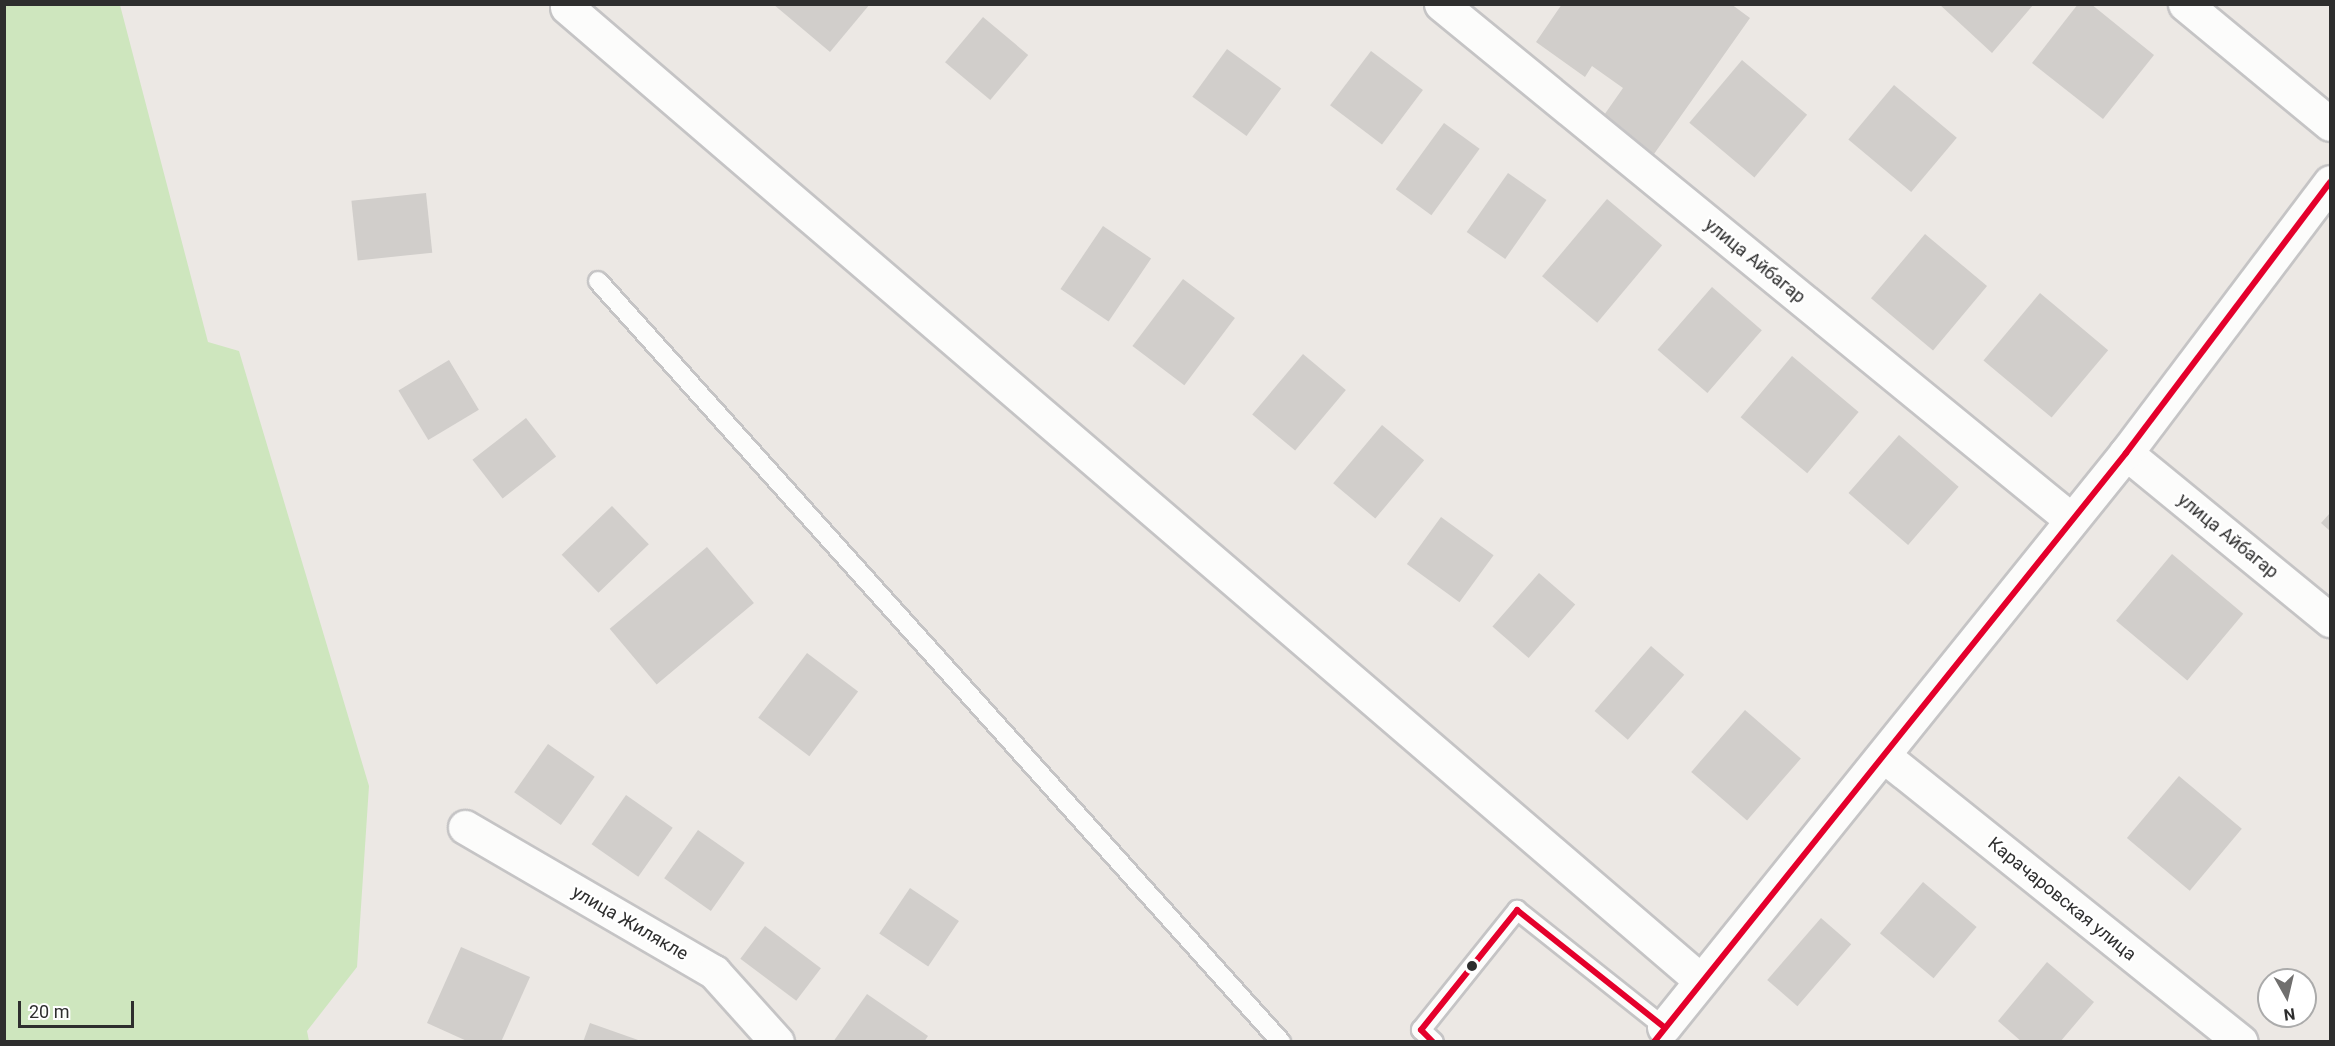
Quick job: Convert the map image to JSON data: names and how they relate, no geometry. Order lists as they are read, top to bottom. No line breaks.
{"streets":{"street":["улица Айбагар","Карачаровская улица","улица Жилякле"]},"scale_bar":"20 m","north":"bottom"}
